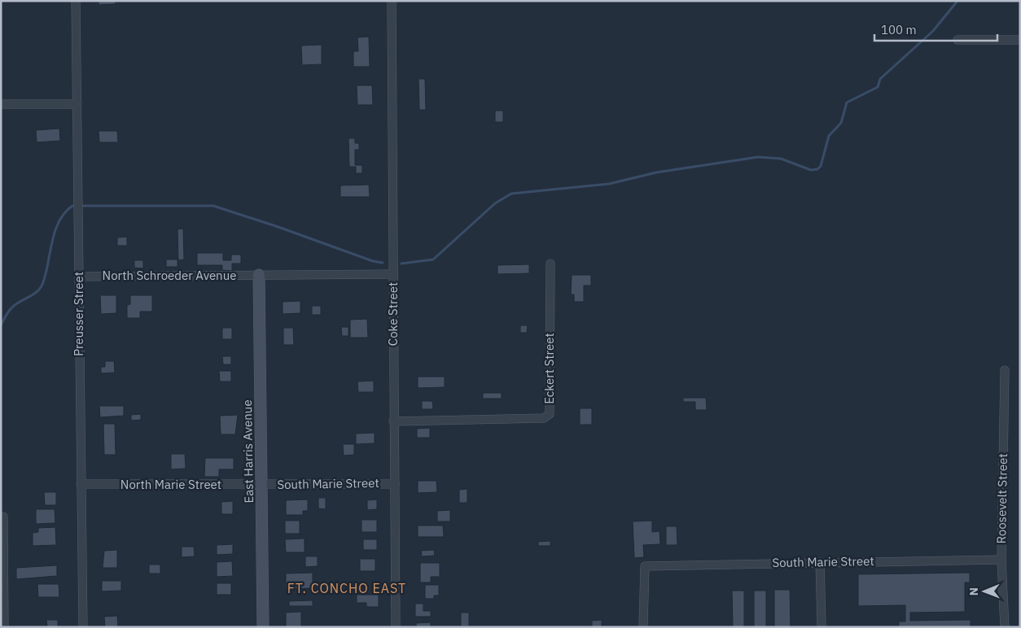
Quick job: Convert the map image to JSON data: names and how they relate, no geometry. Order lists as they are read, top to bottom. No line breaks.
{"streets":{"street":["North Schroeder Avenue","Preusser Street","Coke Street","Eckert Street","East Harris Avenue","South Marie Street","North Marie Street","Roosevelt Street"]},"crossings":[["North Schroeder Avenue","Preusser Street"],["North Schroeder Avenue","Coke Street"],["North Schroeder Avenue","East Harris Avenue"],["Preusser Street","North Marie Street"],["Coke Street","Eckert Street"],["Coke Street","South Marie Street"],["East Harris Avenue","South Marie Street"],["East Harris Avenue","North Marie Street"],["South Marie Street","North Marie Street"],["South Marie Street","Roosevelt Street"]],"districts":["FT. CONCHO EAST"],"scale_bar":"100 m","north":"left"}
